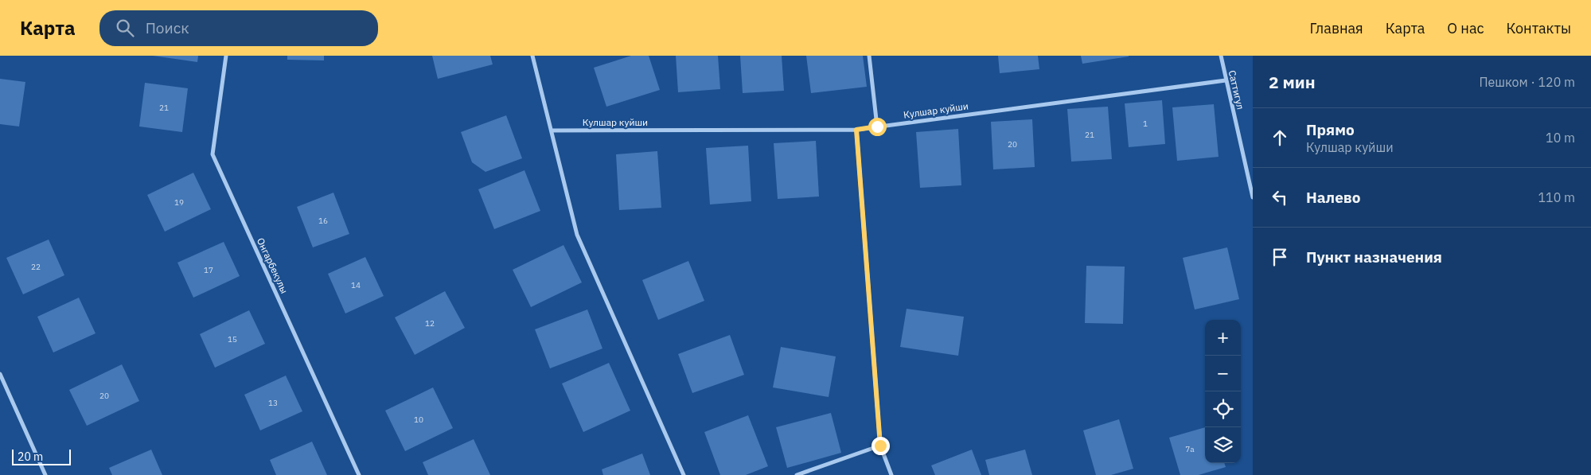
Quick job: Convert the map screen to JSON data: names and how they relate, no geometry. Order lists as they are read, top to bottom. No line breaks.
{"streets":{"street":["Саттигул","Кулшар куйши","Онгарбекулы"]},"crossings":[["Саттигул","Кулшар куйши"]],"house_numbers":["21","1","21","20","19","16","22","17","14","12","15","20","13","10","7а"],"scale_bar":"20 m","page":{"header":"Карта","search":"Поиск","nav":["Главная","Карта","О нас","Контакты"],"heading":["2 мин","Пешком · 120 m"],"list":[["Прямо","Кулшар куйши","10 m"],["Налево","110 m"],"Пункт назначения"],"map_buttons":["+","−"],"scale":"20 m"}}
